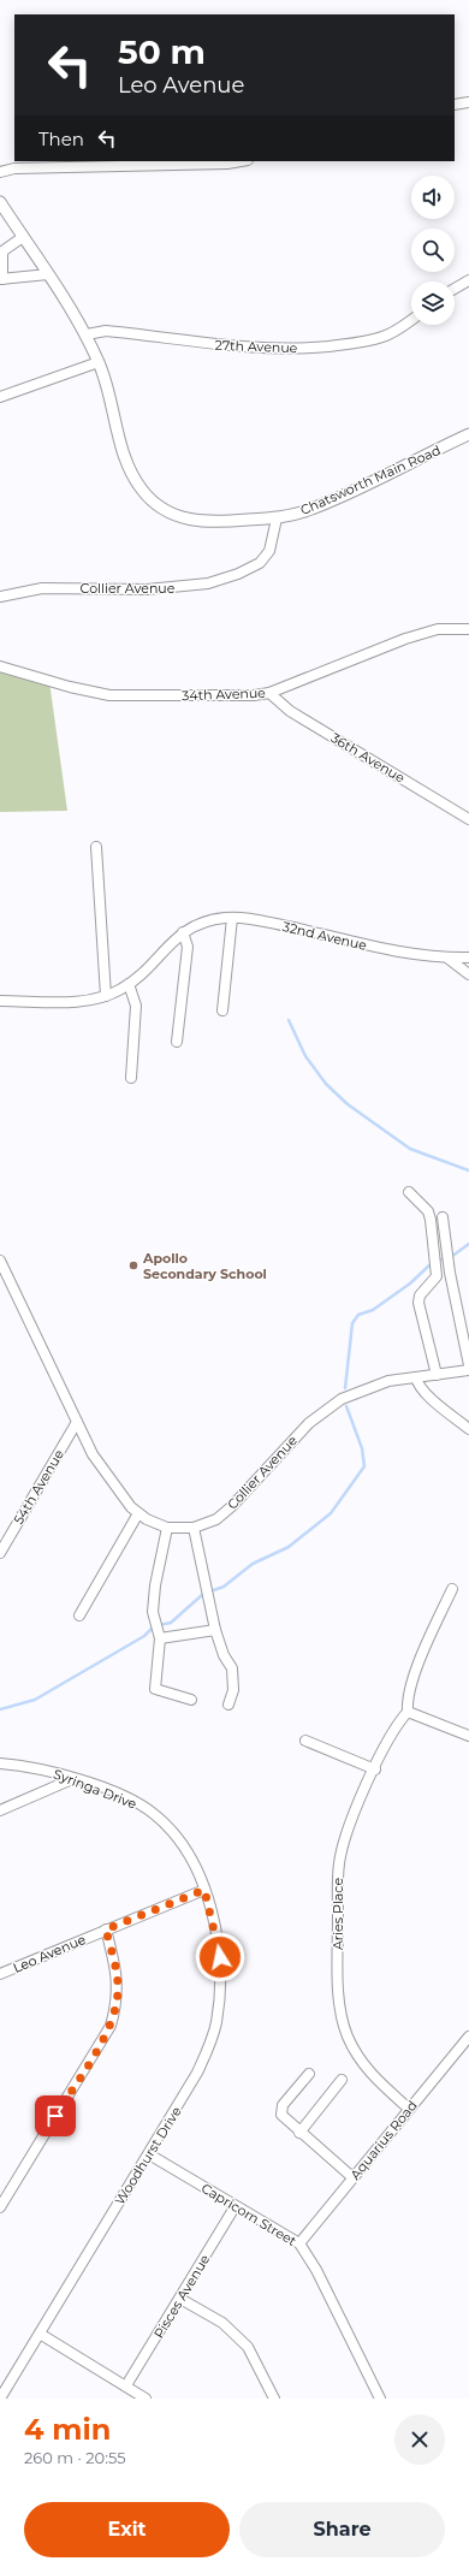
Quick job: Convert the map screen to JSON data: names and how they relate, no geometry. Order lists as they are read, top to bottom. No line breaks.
{"streets":{"street":["27th Avenue","Chatsworth Main Road","Collier Avenue","34th Avenue","36th Avenue","32nd Avenue","54th Avenue","Syringa Drive","Aries Place","Leo Avenue","Aquarius Road","Woodhurst Drive","Capricorn Street","Pisces Avenue"]},"crossings":[["27th Avenue","Chatsworth Main Road"],["Chatsworth Main Road","Collier Avenue"],["Collier Avenue","54th Avenue"],["34th Avenue","36th Avenue"],["Syringa Drive","Leo Avenue"],["Syringa Drive","Woodhurst Drive"],["Aries Place","Aquarius Road"],["Leo Avenue","Woodhurst Drive"],["Aquarius Road","Capricorn Street"],["Woodhurst Drive","Capricorn Street"],["Capricorn Street","Pisces Avenue"]],"places":["Apollo Secondary School"],"page":{"turn":["50 m","Leo Avenue"],"then":"Then","heading":["4 min","260 m · 20:55"],"buttons":["Exit","Share"]}}
